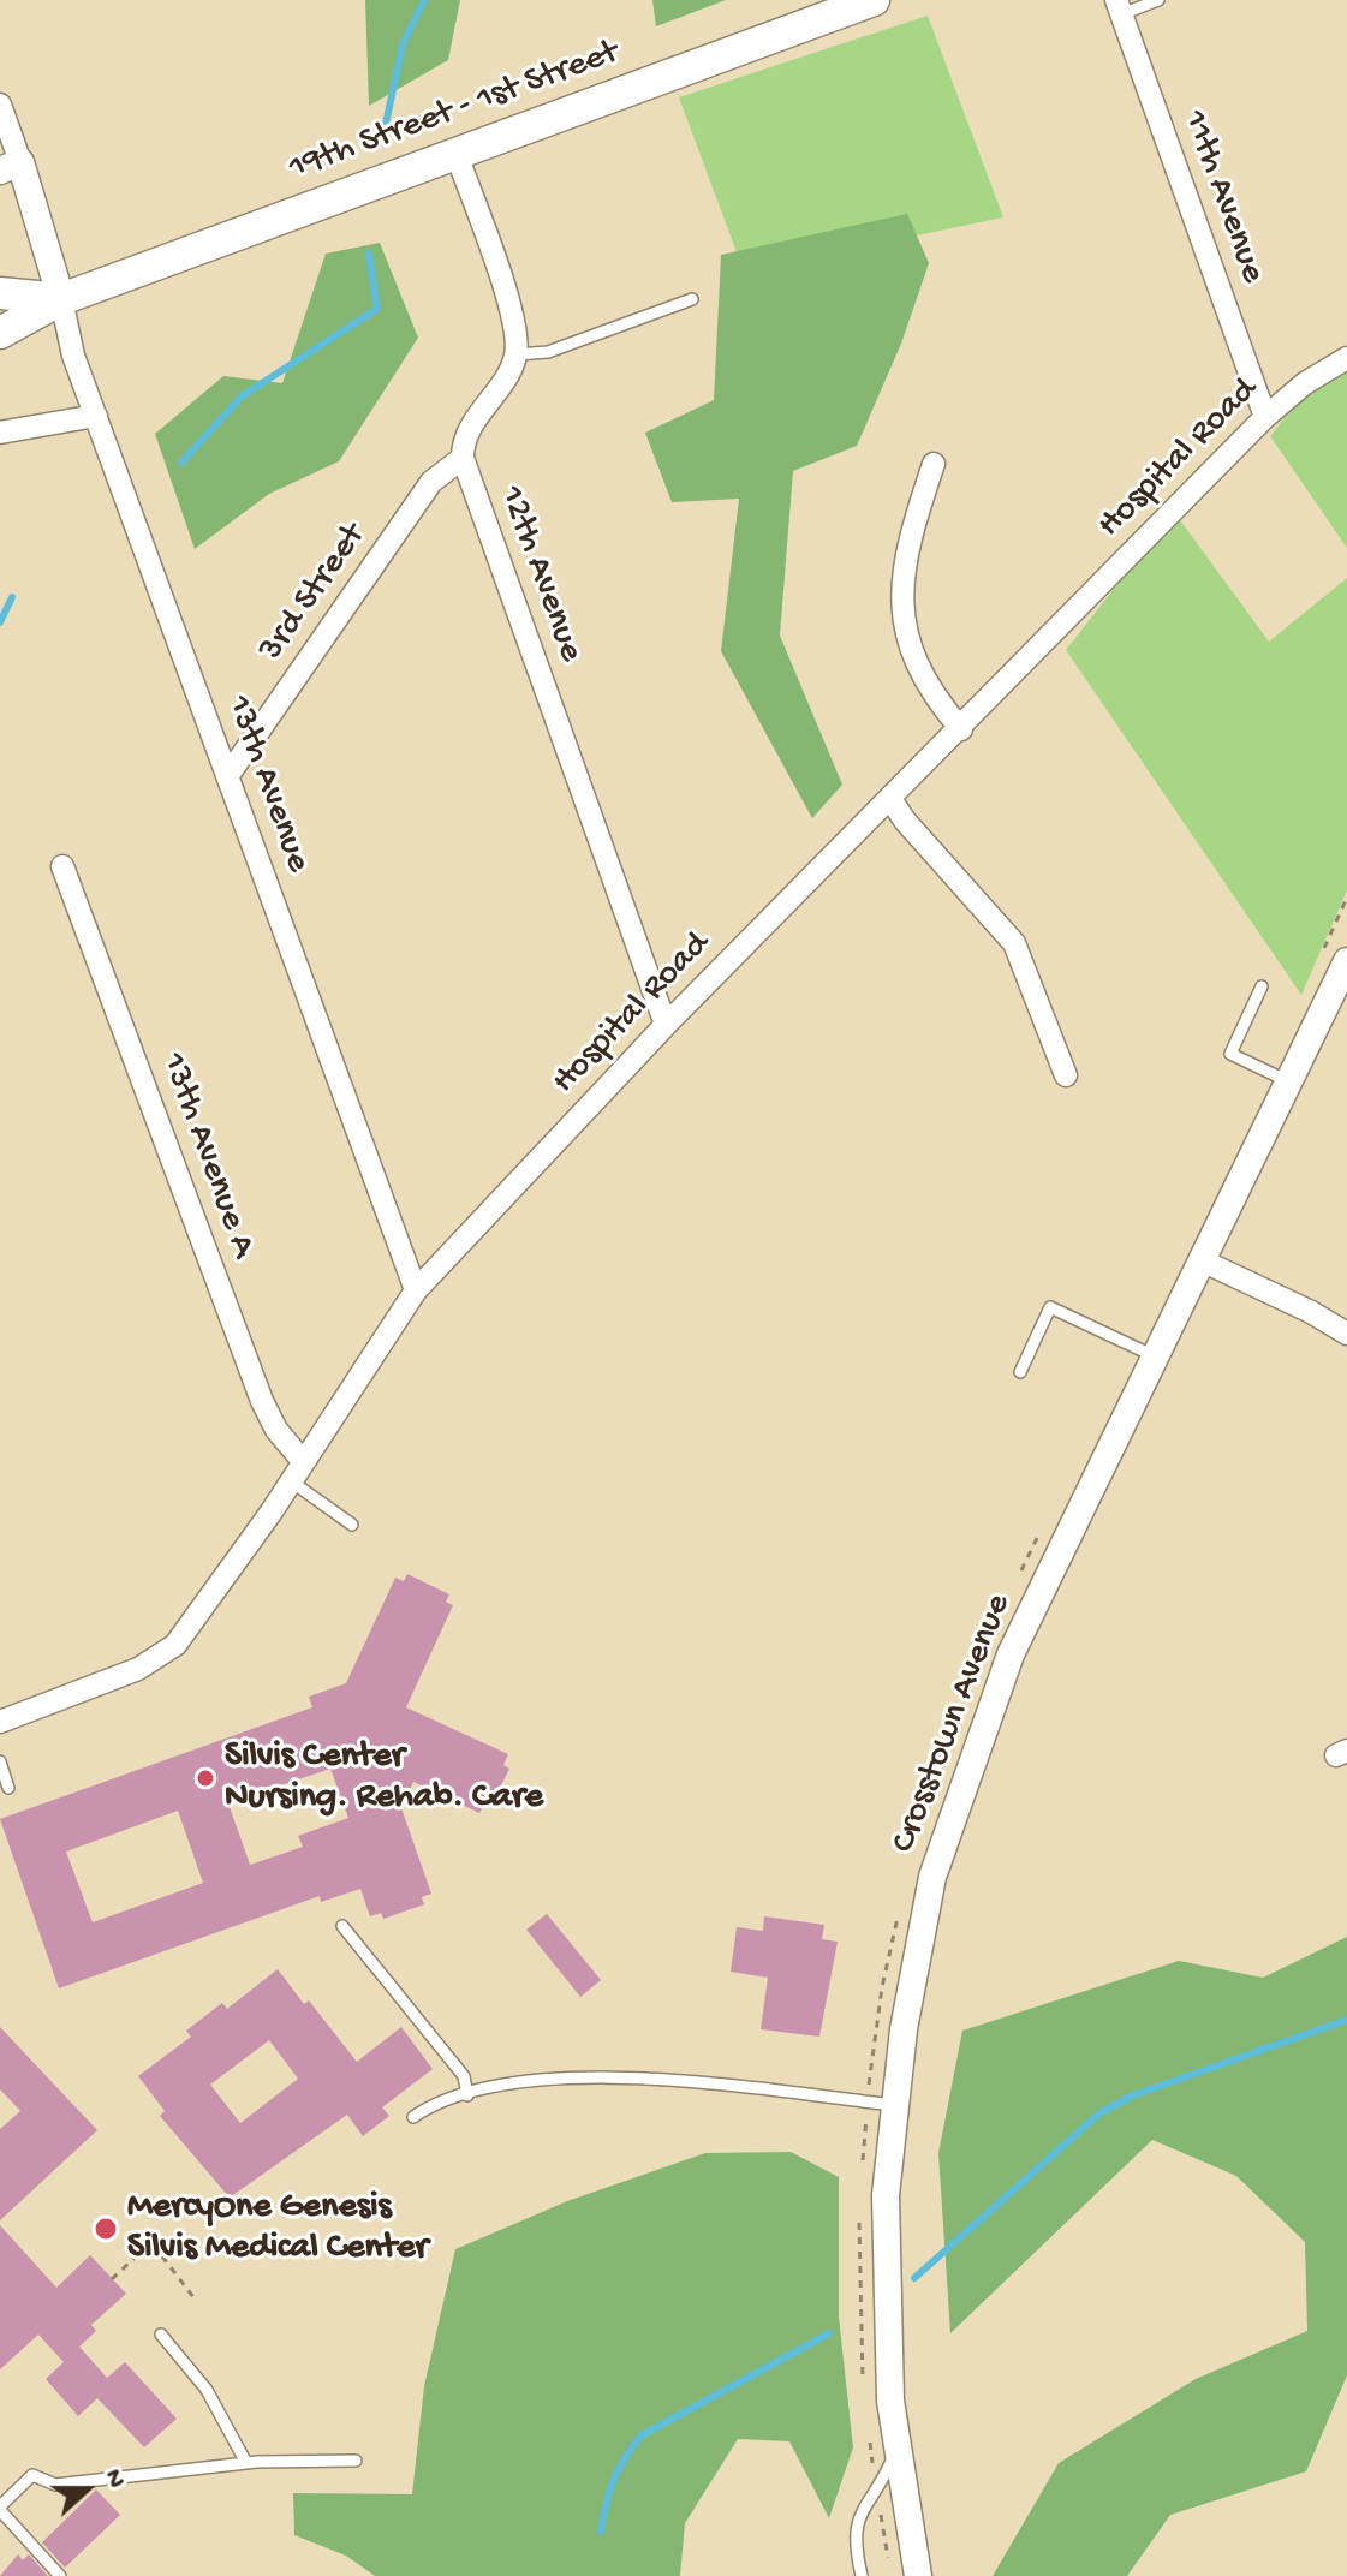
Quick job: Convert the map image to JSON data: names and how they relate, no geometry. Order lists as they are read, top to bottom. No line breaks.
{"streets":{"main road":["19th Street - 1st Street"],"street":["11th Avenue","Hospital Road","12th Avenue","3rd Street","13th Avenue","13th Avenue A","Crosstown Avenue"]},"crossings":[["19th Street - 1st Street","13th Avenue"],["11th Avenue","Hospital Road"],["Hospital Road","12th Avenue"],["Hospital Road","13th Avenue"],["Hospital Road","13th Avenue A"],["12th Avenue","3rd Street"],["3rd Street","13th Avenue"]],"places":["Silvis Center Nursing. Rehab. Care","MercyOne Genesis Silvis Medical Center"],"north":"right"}
